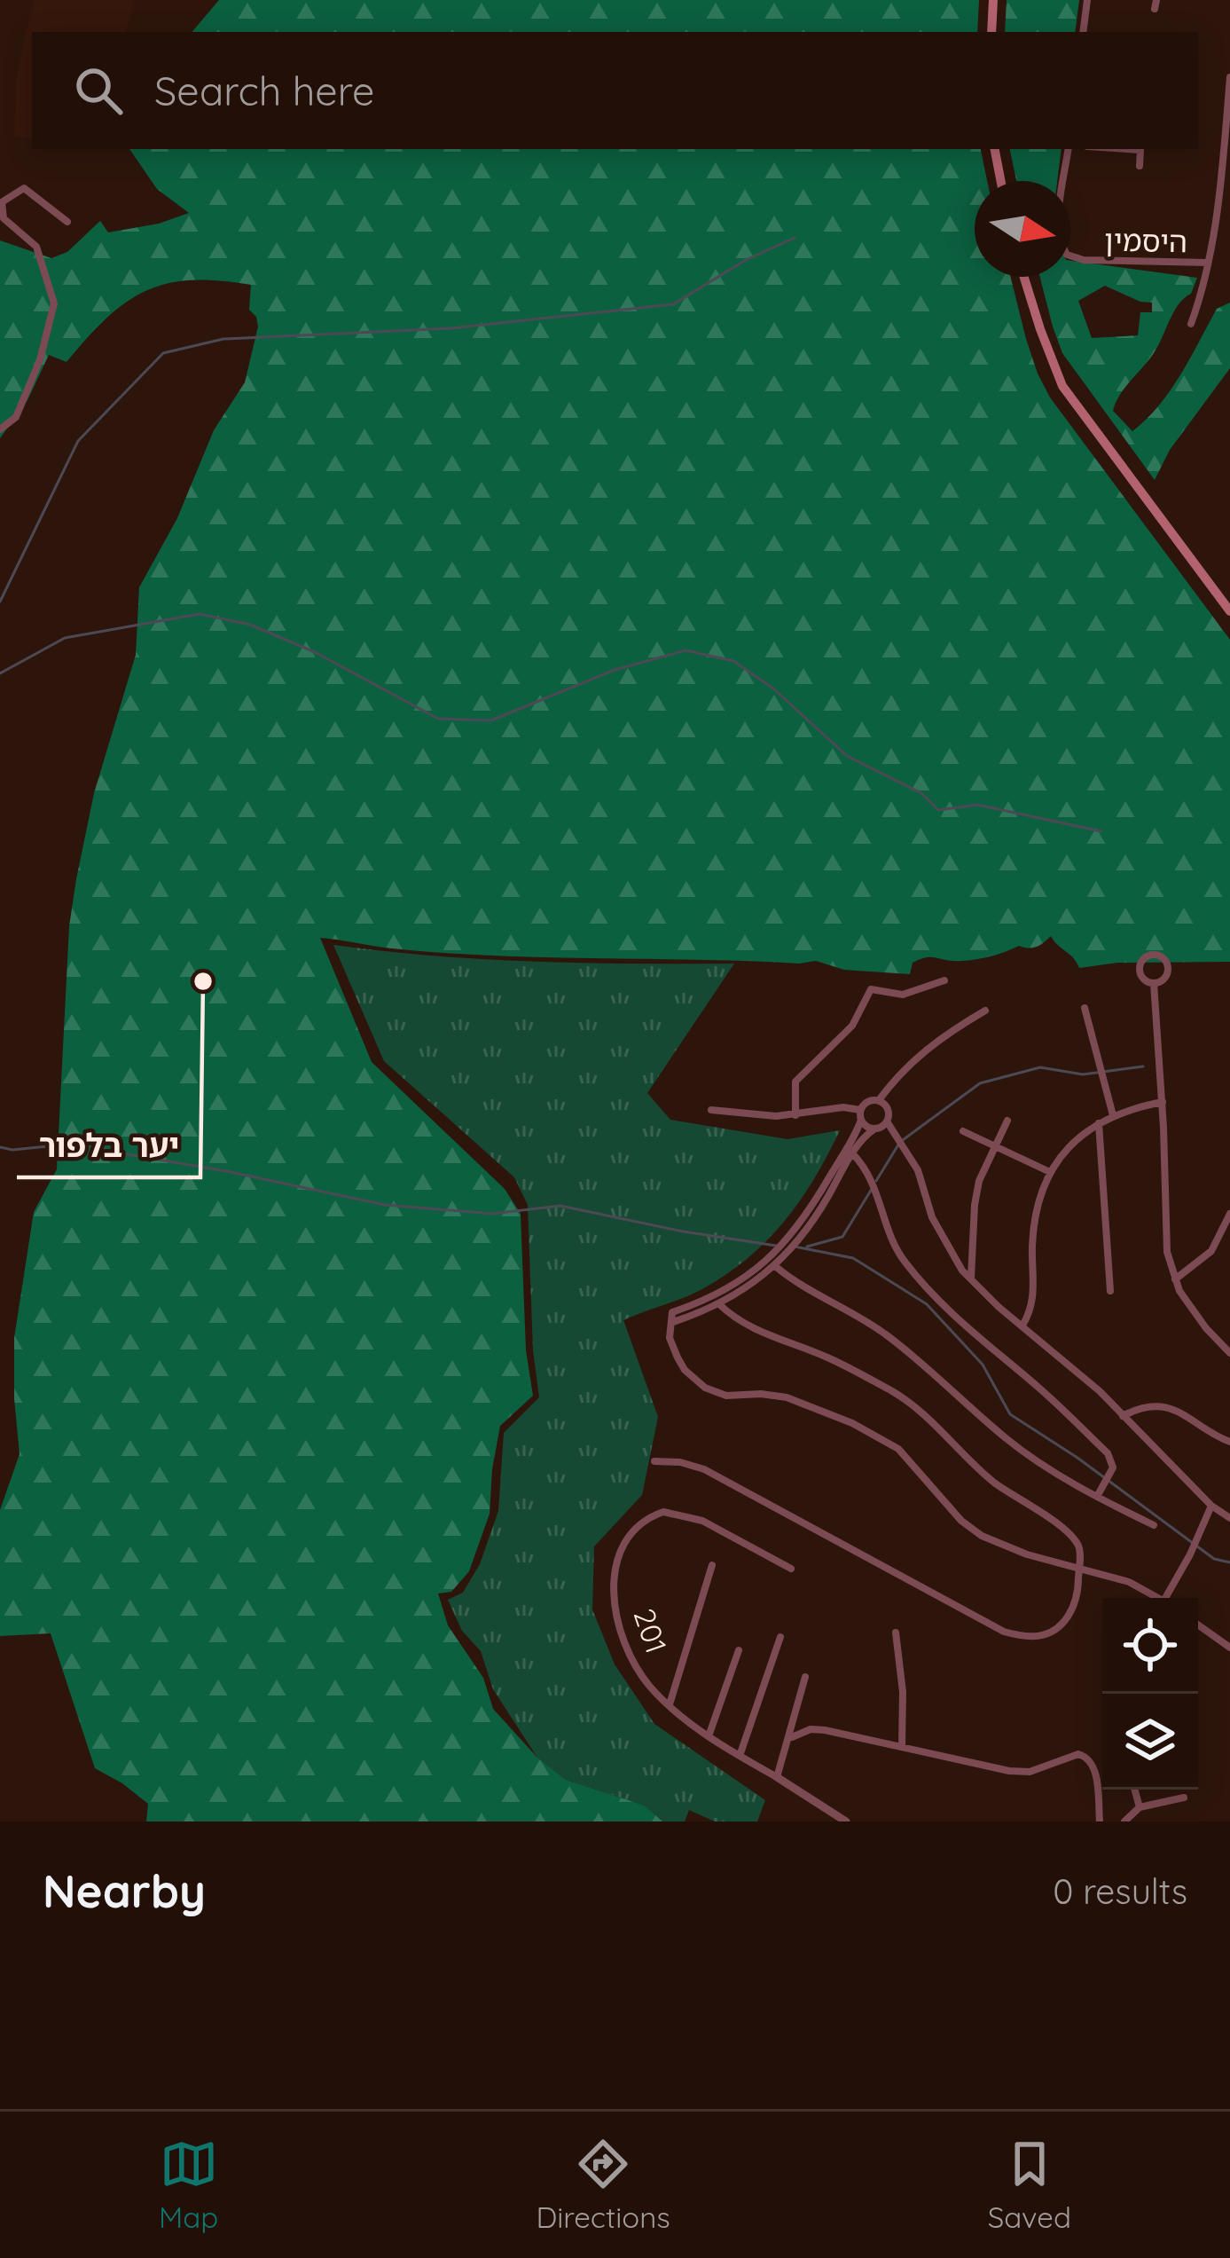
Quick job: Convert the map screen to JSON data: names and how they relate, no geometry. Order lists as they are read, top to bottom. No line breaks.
{"streets":{"street":["היסמין","201"]},"places":["יער בלפור"],"north":"right","page":{"search":"Search here","heading":["Nearby","0 results"],"nav":["Map","Directions","Saved"]}}
